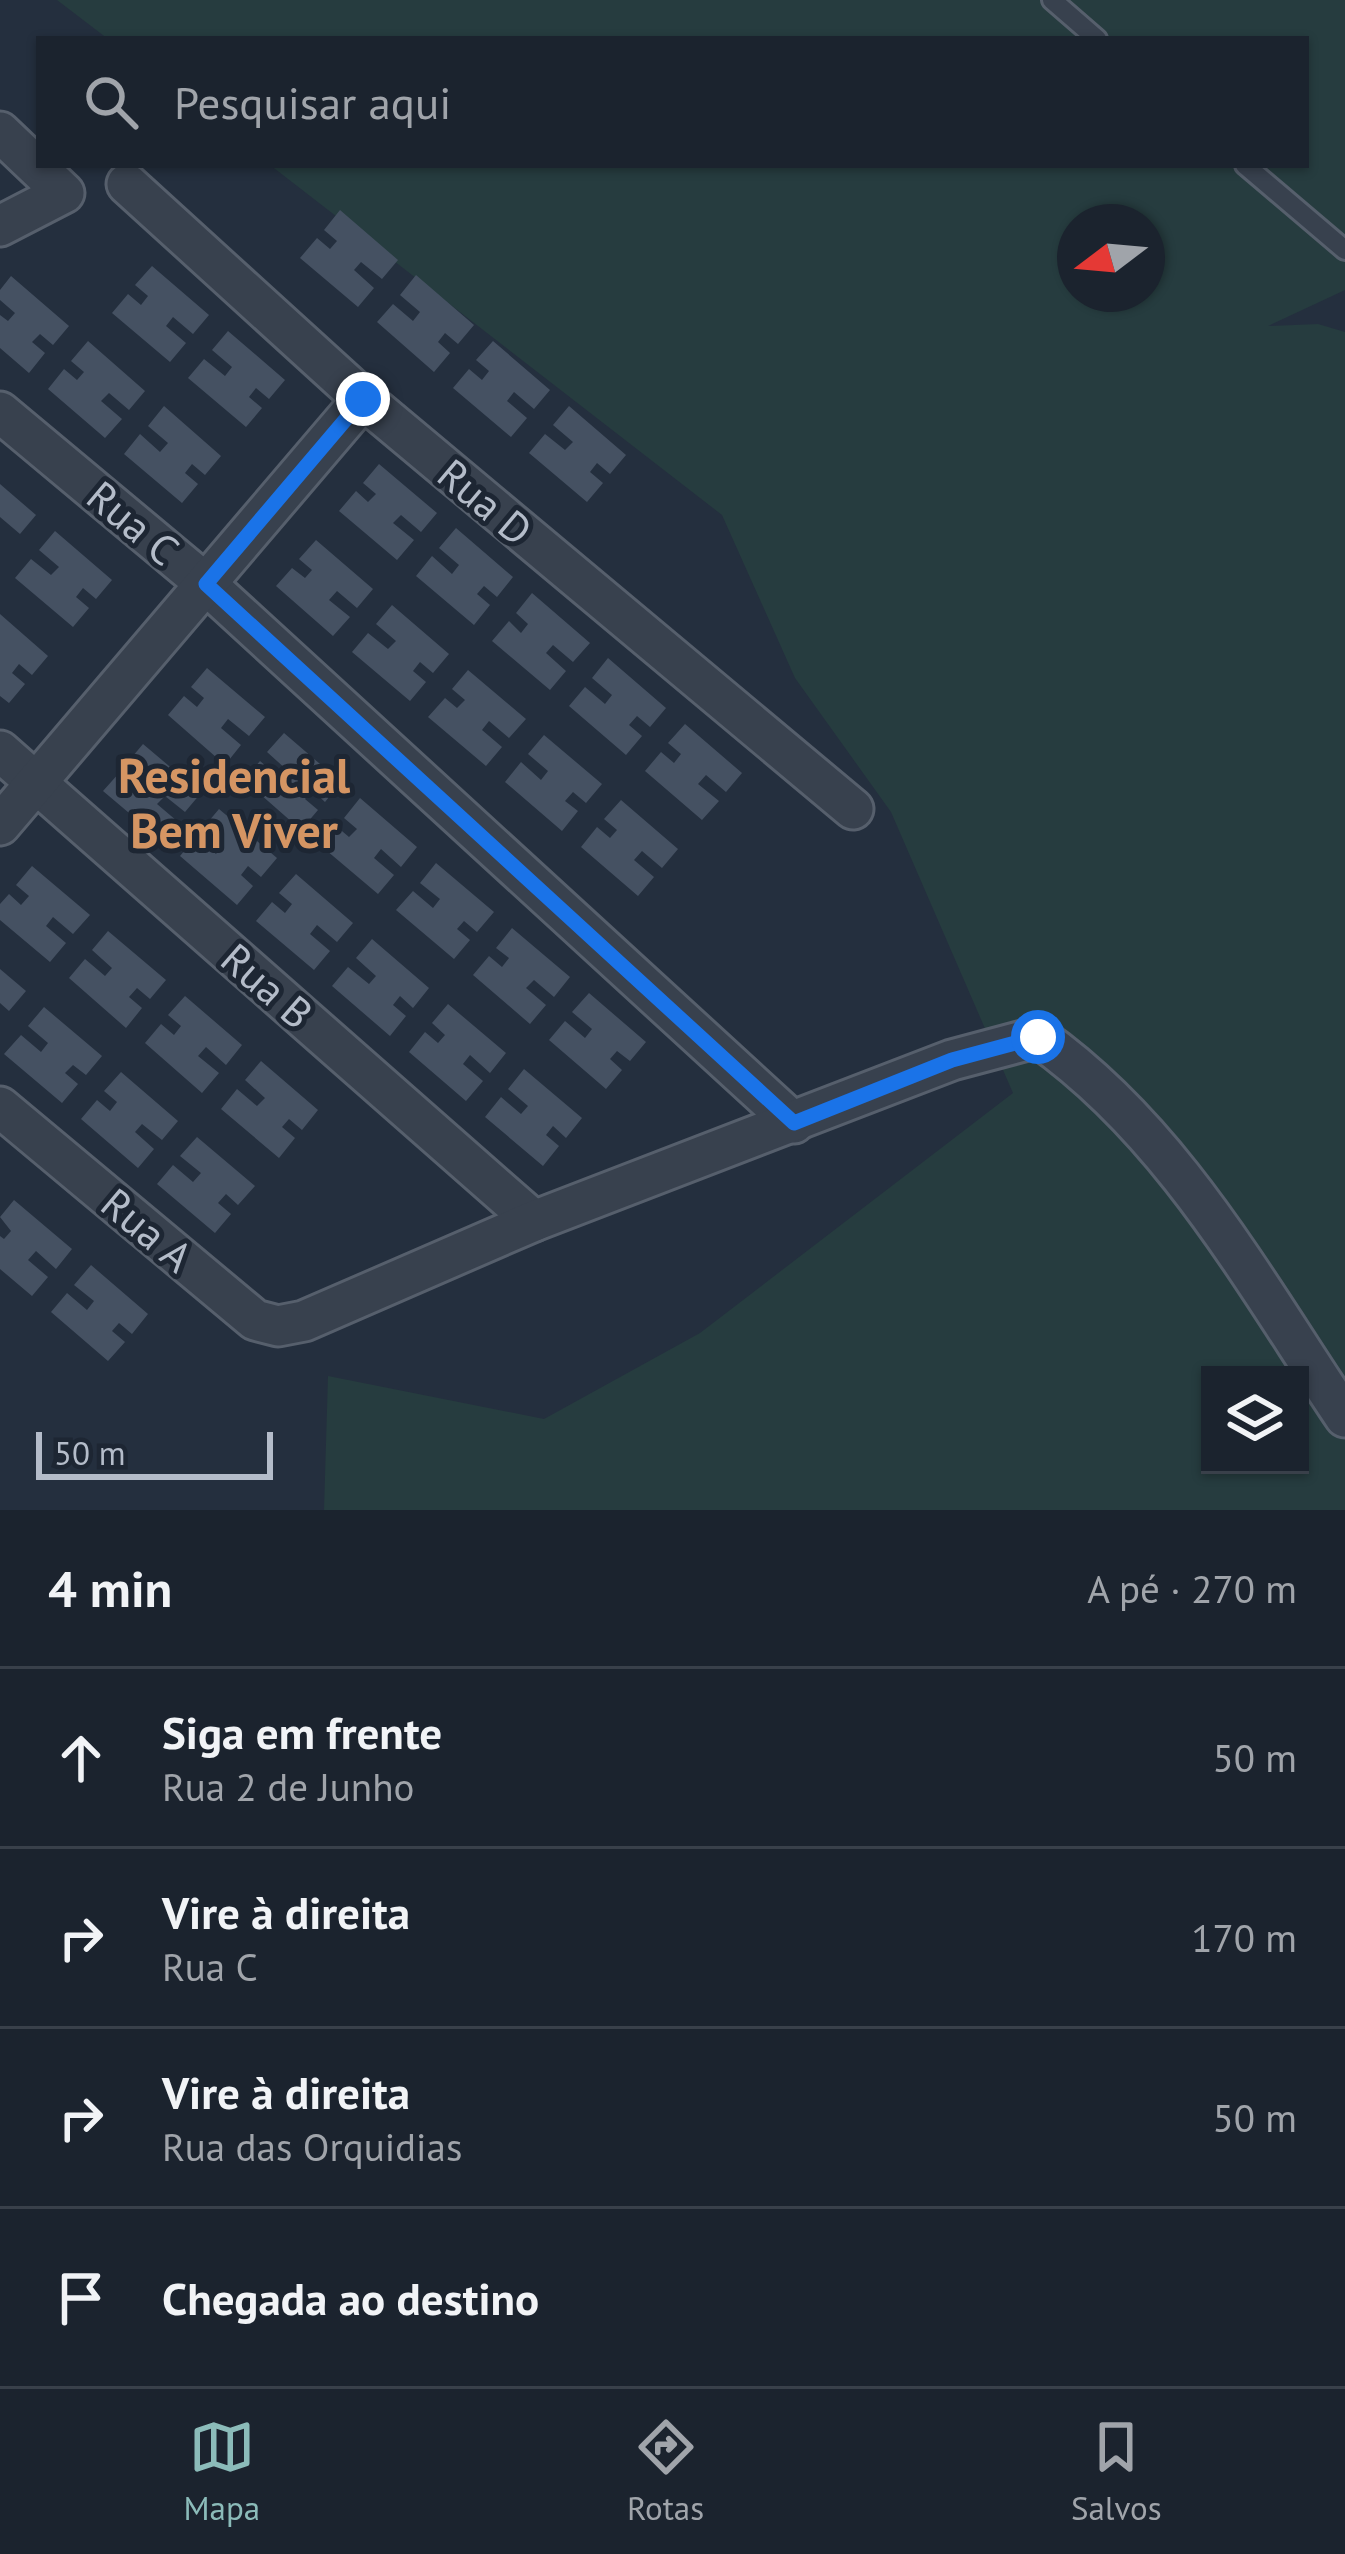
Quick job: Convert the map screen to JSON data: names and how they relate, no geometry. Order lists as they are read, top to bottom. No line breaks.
{"streets":{"street":["Rua D","Rua C","Rua B","Rua A"]},"crossings":[["Rua B","Rua A"]],"districts":["Residencial Bem Viver"],"scale_bar":"50 m","north":"left","page":{"search":"Pesquisar aqui","scale":"50 m","heading":["4 min","A pé · 270 m"],"list":[["Siga em frente","Rua 2 de Junho","50 m"],["Vire à direita","Rua C","170 m"],["Vire à direita","Rua das Orquidias","50 m"],"Chegada ao destino"],"nav":["Mapa","Rotas","Salvos"]}}
